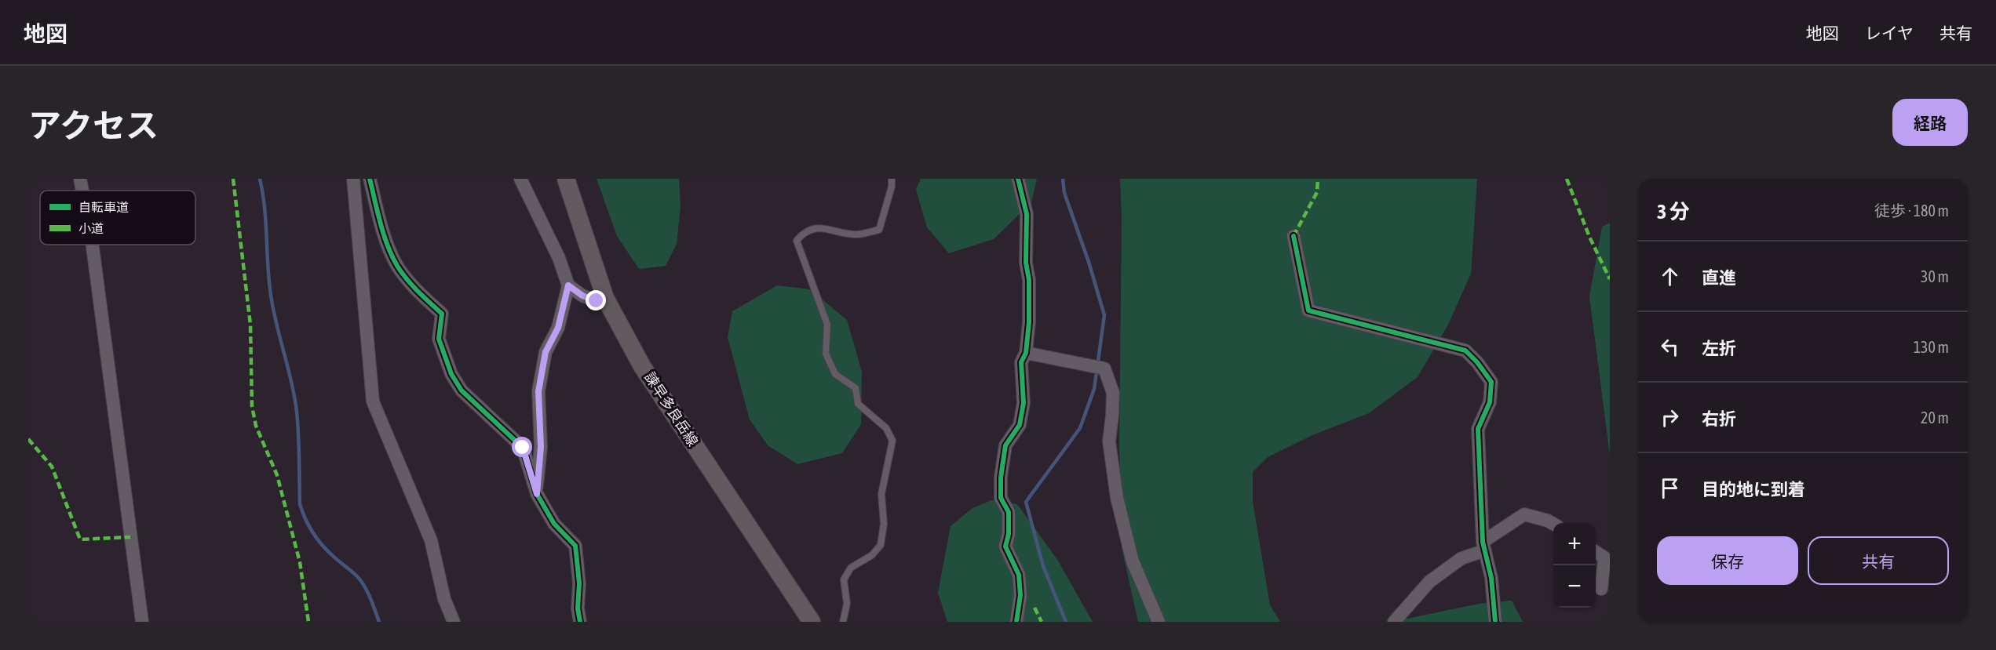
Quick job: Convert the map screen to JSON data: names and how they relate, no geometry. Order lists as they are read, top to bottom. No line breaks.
{"streets":{"main road":["諫早多良岳線"]},"legend":["自転車道","小道"],"page":{"header":"地図","nav":["地図","レイヤ","共有"],"title":"アクセス","buttons":["経路",["保存","共有"]],"heading":["3 分","徒歩 · 180 m"],"list":[["直進","30 m"],["左折","130 m"],["右折","20 m"],"目的地に到着"],"map_buttons":["+","−"]}}
